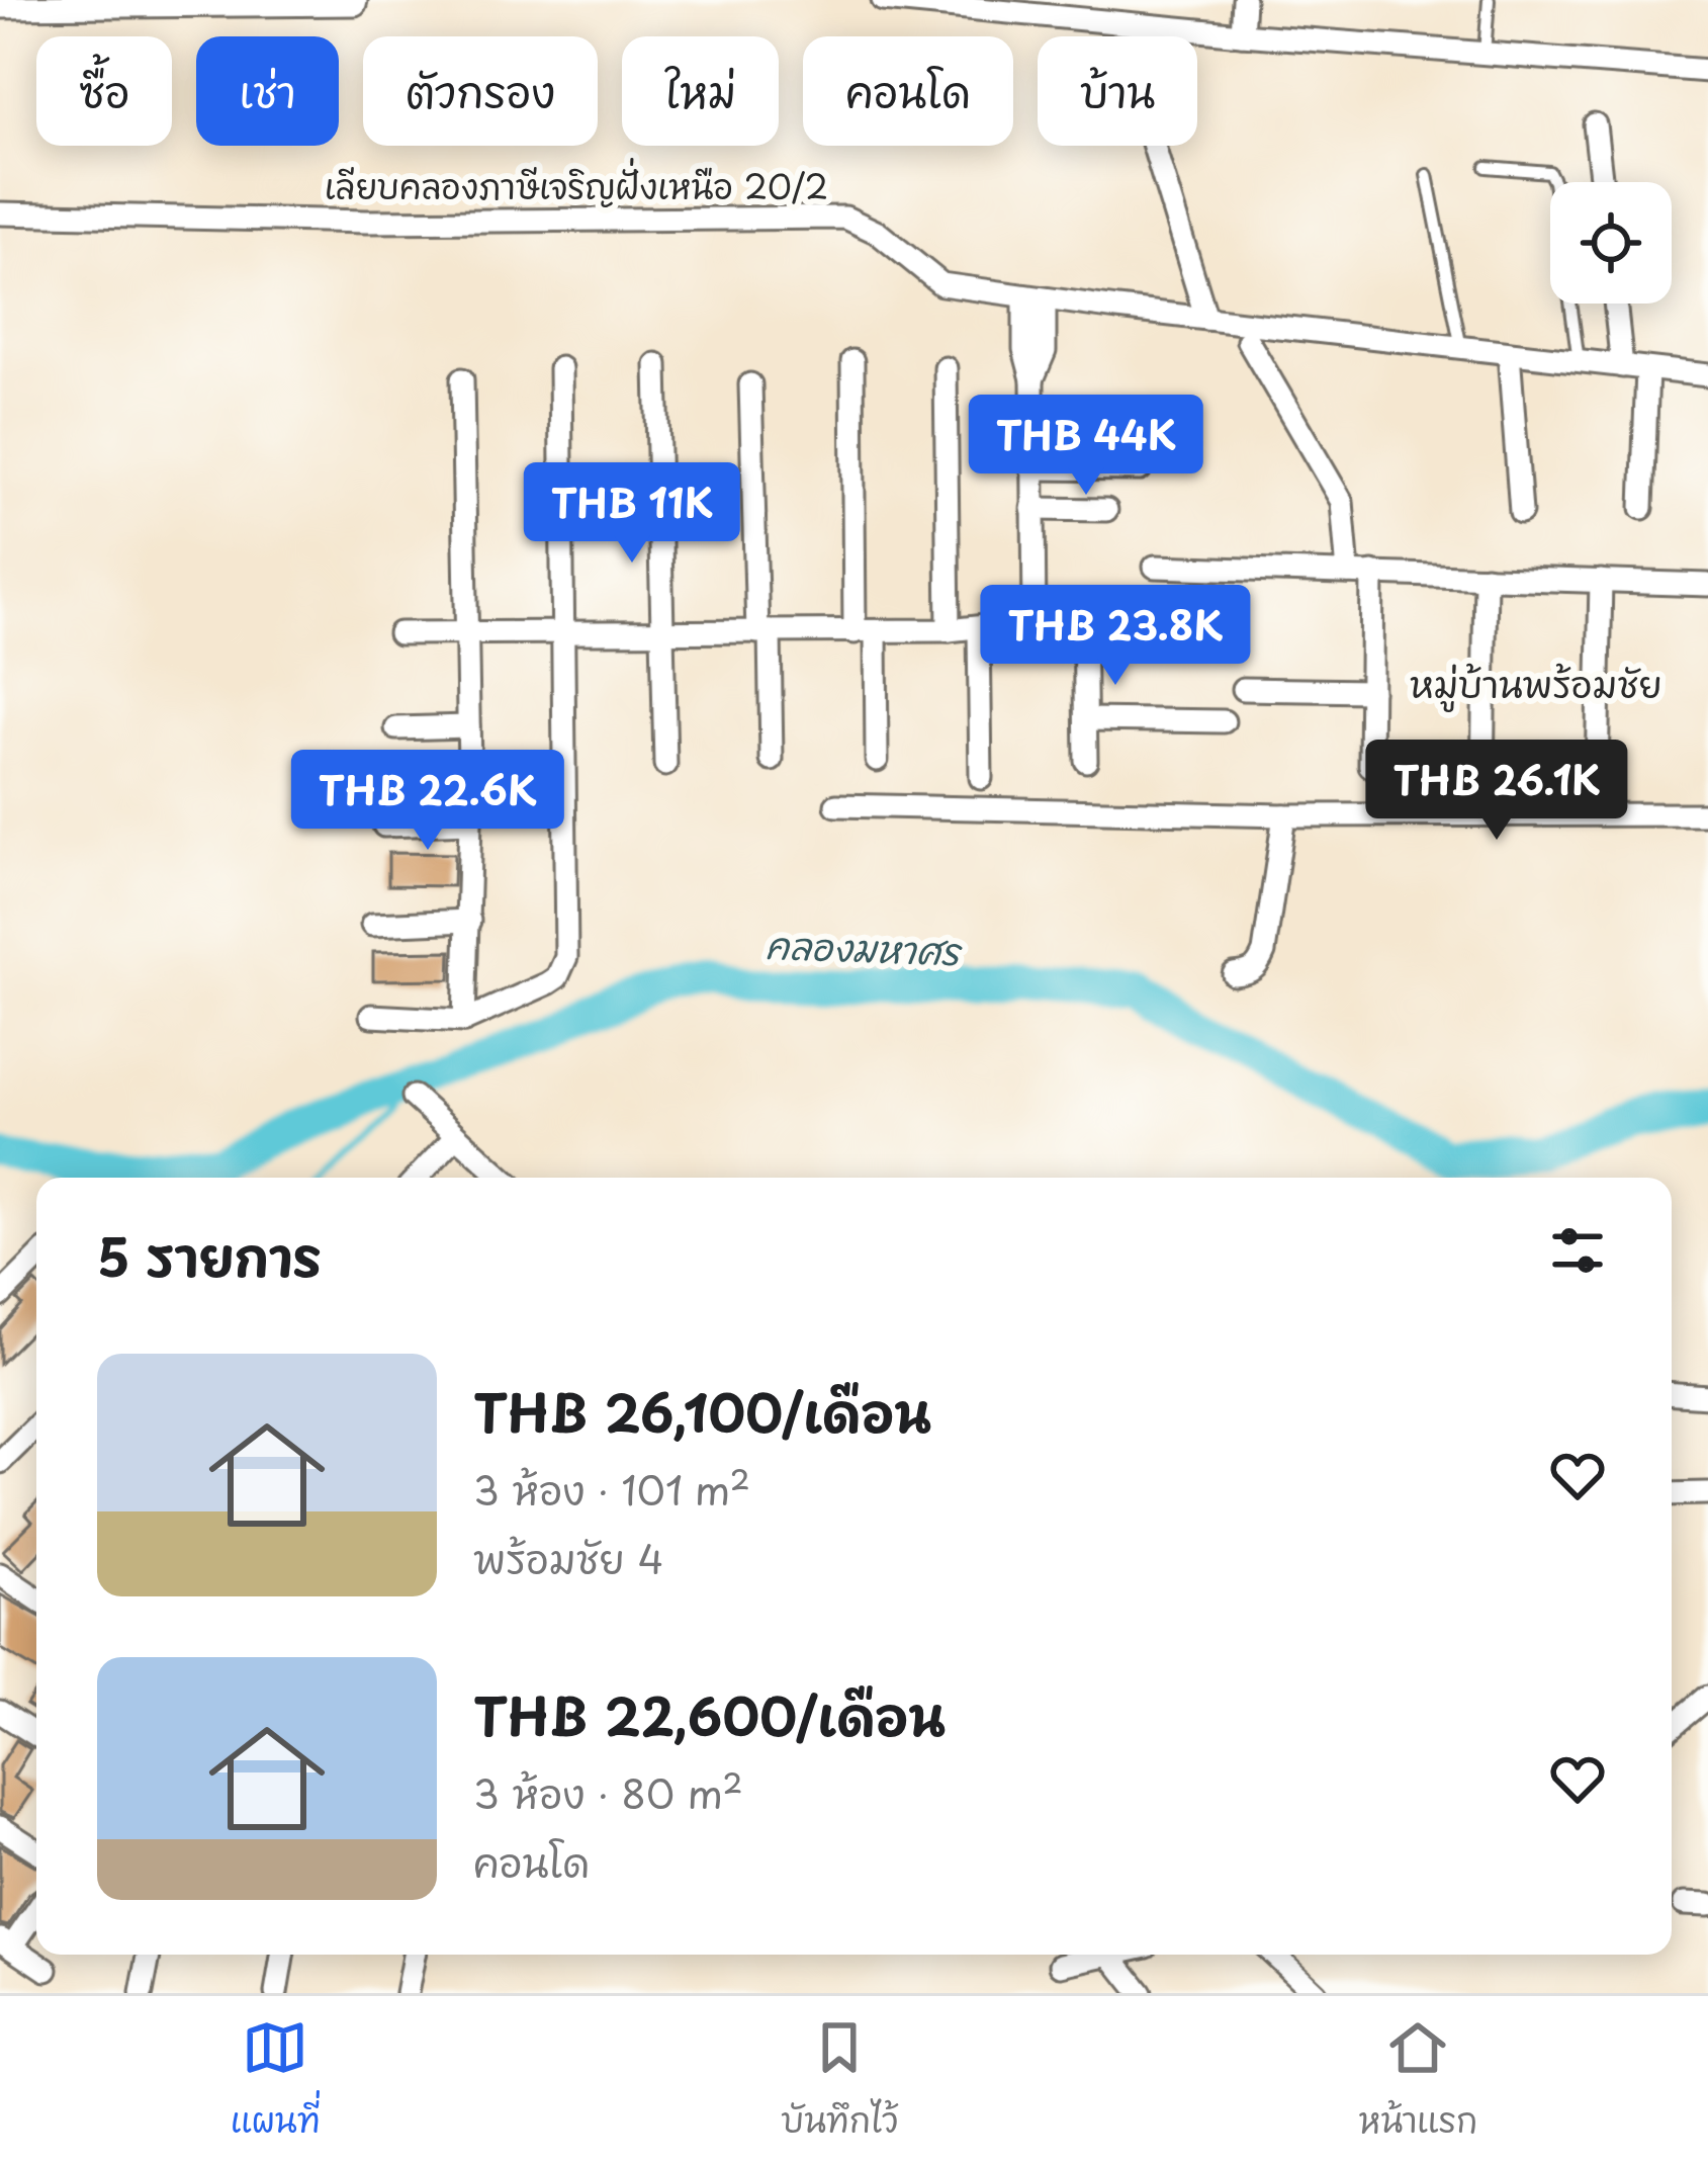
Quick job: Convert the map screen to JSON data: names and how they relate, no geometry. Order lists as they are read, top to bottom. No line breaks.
{"streets":{"street":["เลียบคลองภาษีเจริญฝั่งเหนือ 20/2"]},"districts":["หมู่บ้านพร้อมชัย"],"water":["คลองมหาศร"],"page":{"chip":["ซื้อ","เช่า","ตัวกรอง","ใหม่","คอนโด","บ้าน"],"price":["THB 44K","THB 11K","THB 23.8K","THB 26.1K","THB 22.6K"],"heading":"5 รายการ","list":[{"name":"THB 26,100/เดือน","note":"3 ห้อง · 101 m² · พร้อมชัย 4"},{"name":"THB 22,600/เดือน","note":"3 ห้อง · 80 m² · คอนโด"}],"tabs":["แผนที่","บันทึกไว้","หน้าแรก"]}}
